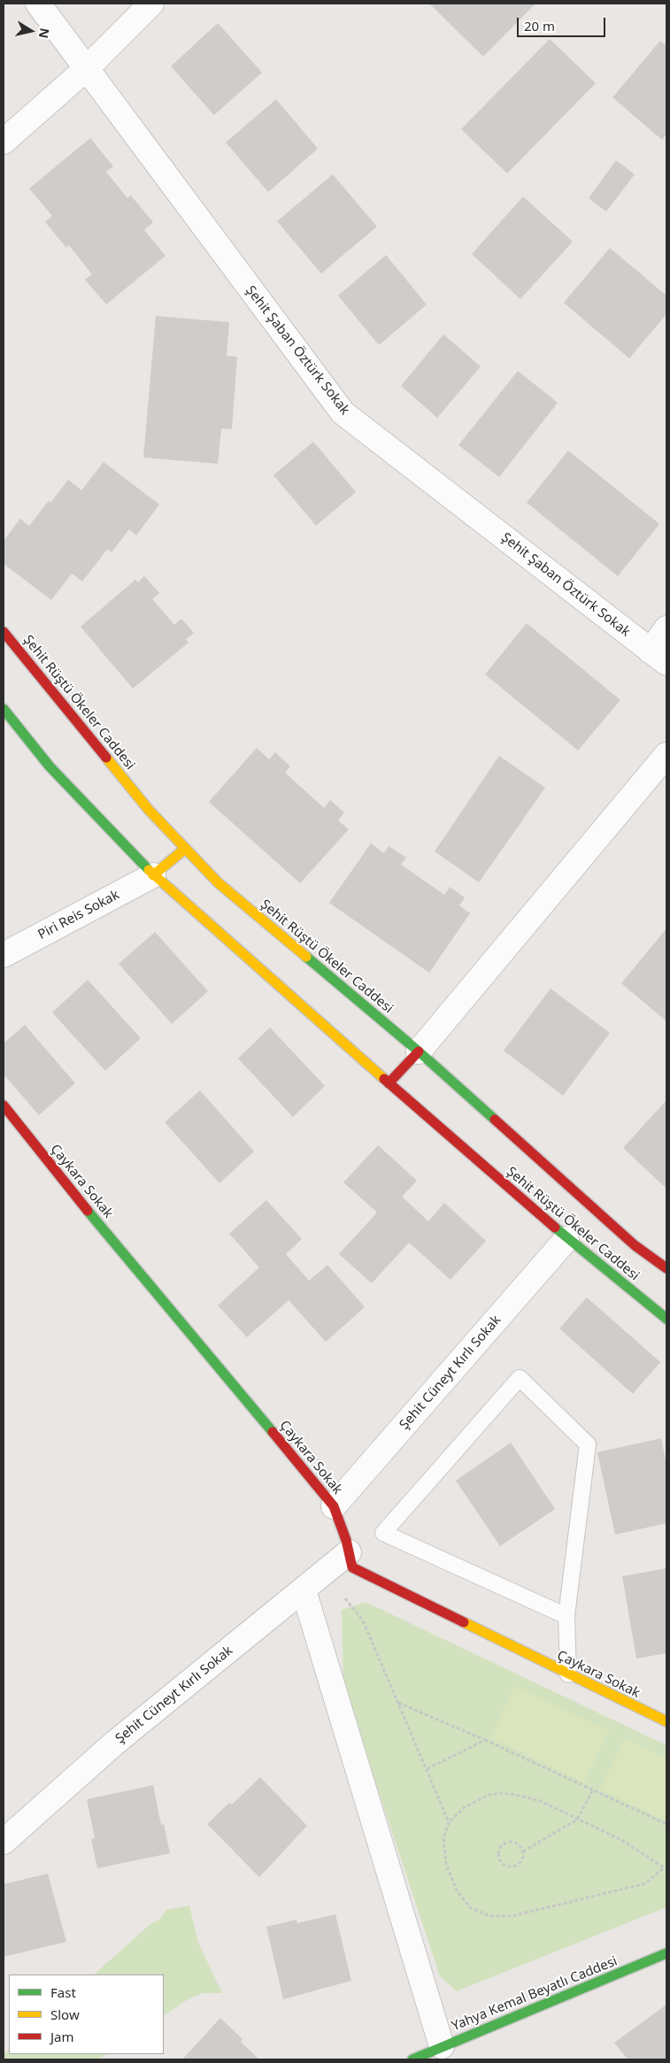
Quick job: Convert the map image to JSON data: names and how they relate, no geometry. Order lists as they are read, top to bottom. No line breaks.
{"streets":{"street":["Şehit Şaban Öztürk Sokak","Şehit Rüştü Ökeler Caddesi","Piri Reis Sokak","Çaykara Sokak","Şehit Cüneyt Kırlı Sokak","Yahya Kemal Beyatlı Caddesi"]},"crossings":[["Şehit Rüştü Ökeler Caddesi","Piri Reis Sokak"],["Şehit Rüştü Ökeler Caddesi","Şehit Cüneyt Kırlı Sokak"],["Çaykara Sokak","Şehit Cüneyt Kırlı Sokak"]],"legend":["Fast","Slow","Jam"],"scale_bar":"20 m","north":"right"}
